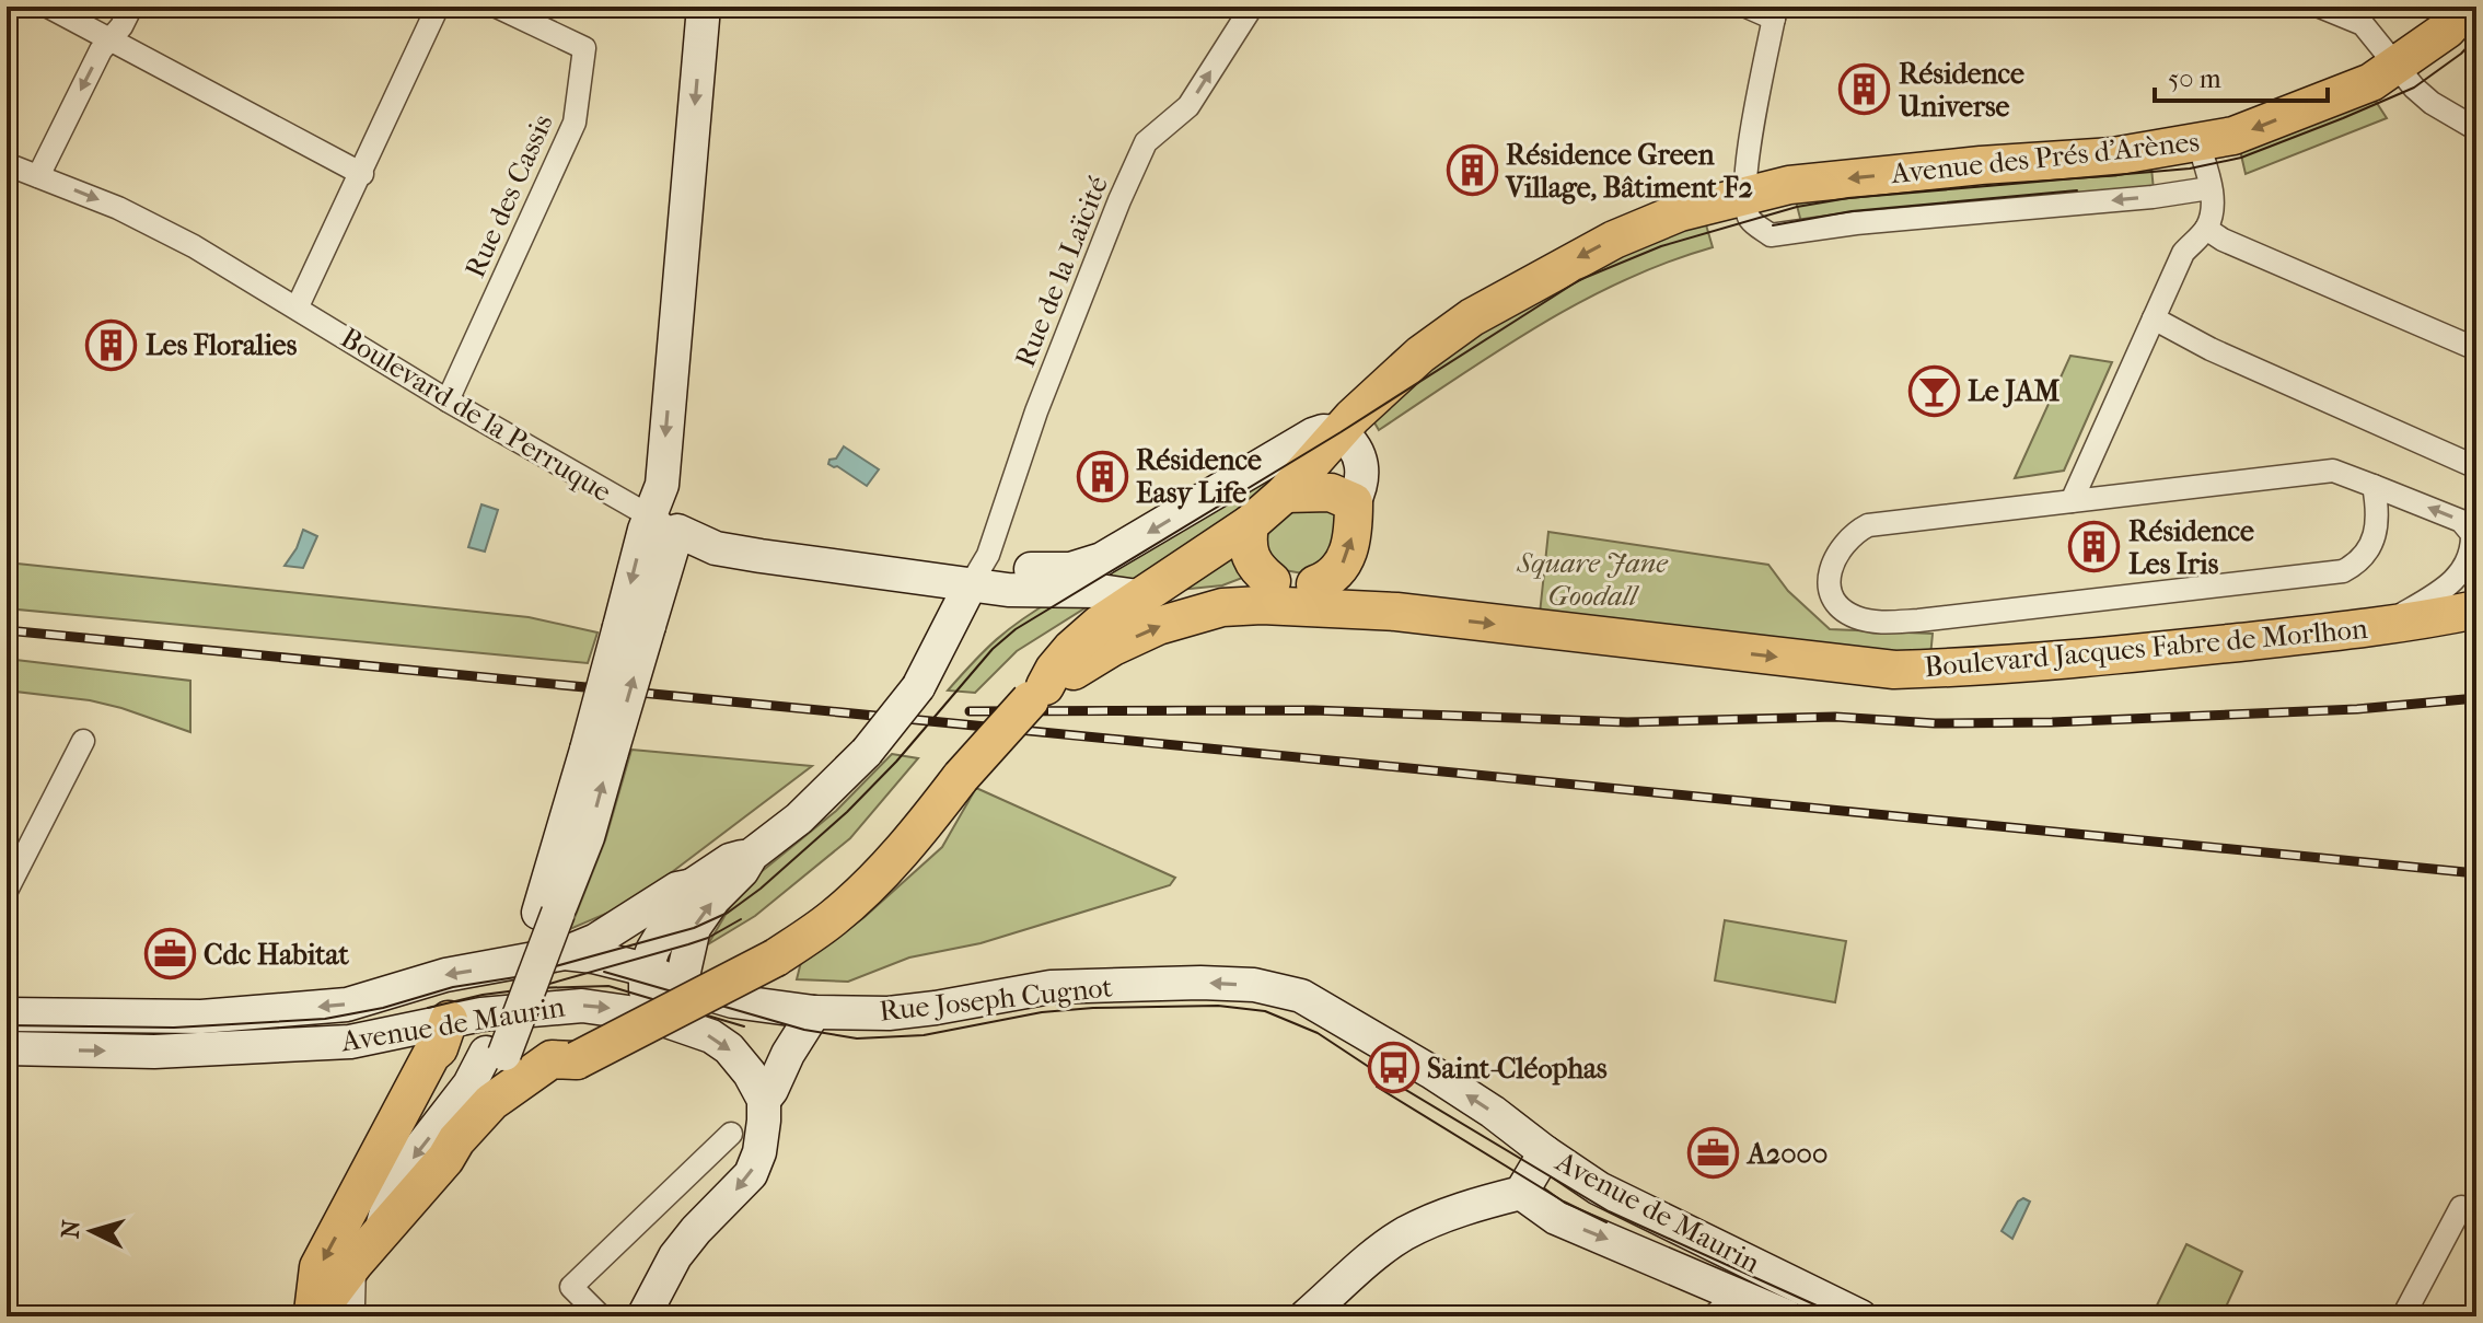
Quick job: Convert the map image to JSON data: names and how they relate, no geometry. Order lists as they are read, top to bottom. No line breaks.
{"streets":{"main road":["Avenue des Prés d'Arènes","Boulevard Jacques Fabre de Morlhon"],"street":["Rue des Cassis","Rue de la Laïcité","Boulevard de la Perruque","Rue Joseph Cugnot","Avenue de Maurin"]},"crossings":[["Avenue des Prés d'Arènes","Boulevard Jacques Fabre de Morlhon"],["Rue des Cassis","Boulevard de la Perruque"],["Rue de la Laïcité","Boulevard de la Perruque"],["Rue de la Laïcité","Boulevard Jacques Fabre de Morlhon"],["Boulevard de la Perruque","Boulevard Jacques Fabre de Morlhon"],["Rue Joseph Cugnot","Avenue de Maurin"]],"one_way":["Avenue des Prés d'Arènes","Rue de la Laïcité","Rue Joseph Cugnot"],"parks":["Square Jane Goodall"],"places":{"building":["Résidence Universe","Résidence Green Village, Bâtiment F2","Les Floralies","Résidence Easy Life","Résidence Les Iris"],"bar":["Le JAM"],"office":["Cdc Habitat","A2000"],"bus stop":["Saint-Cléophas"]},"scale_bar":"50 m","north":"left"}
